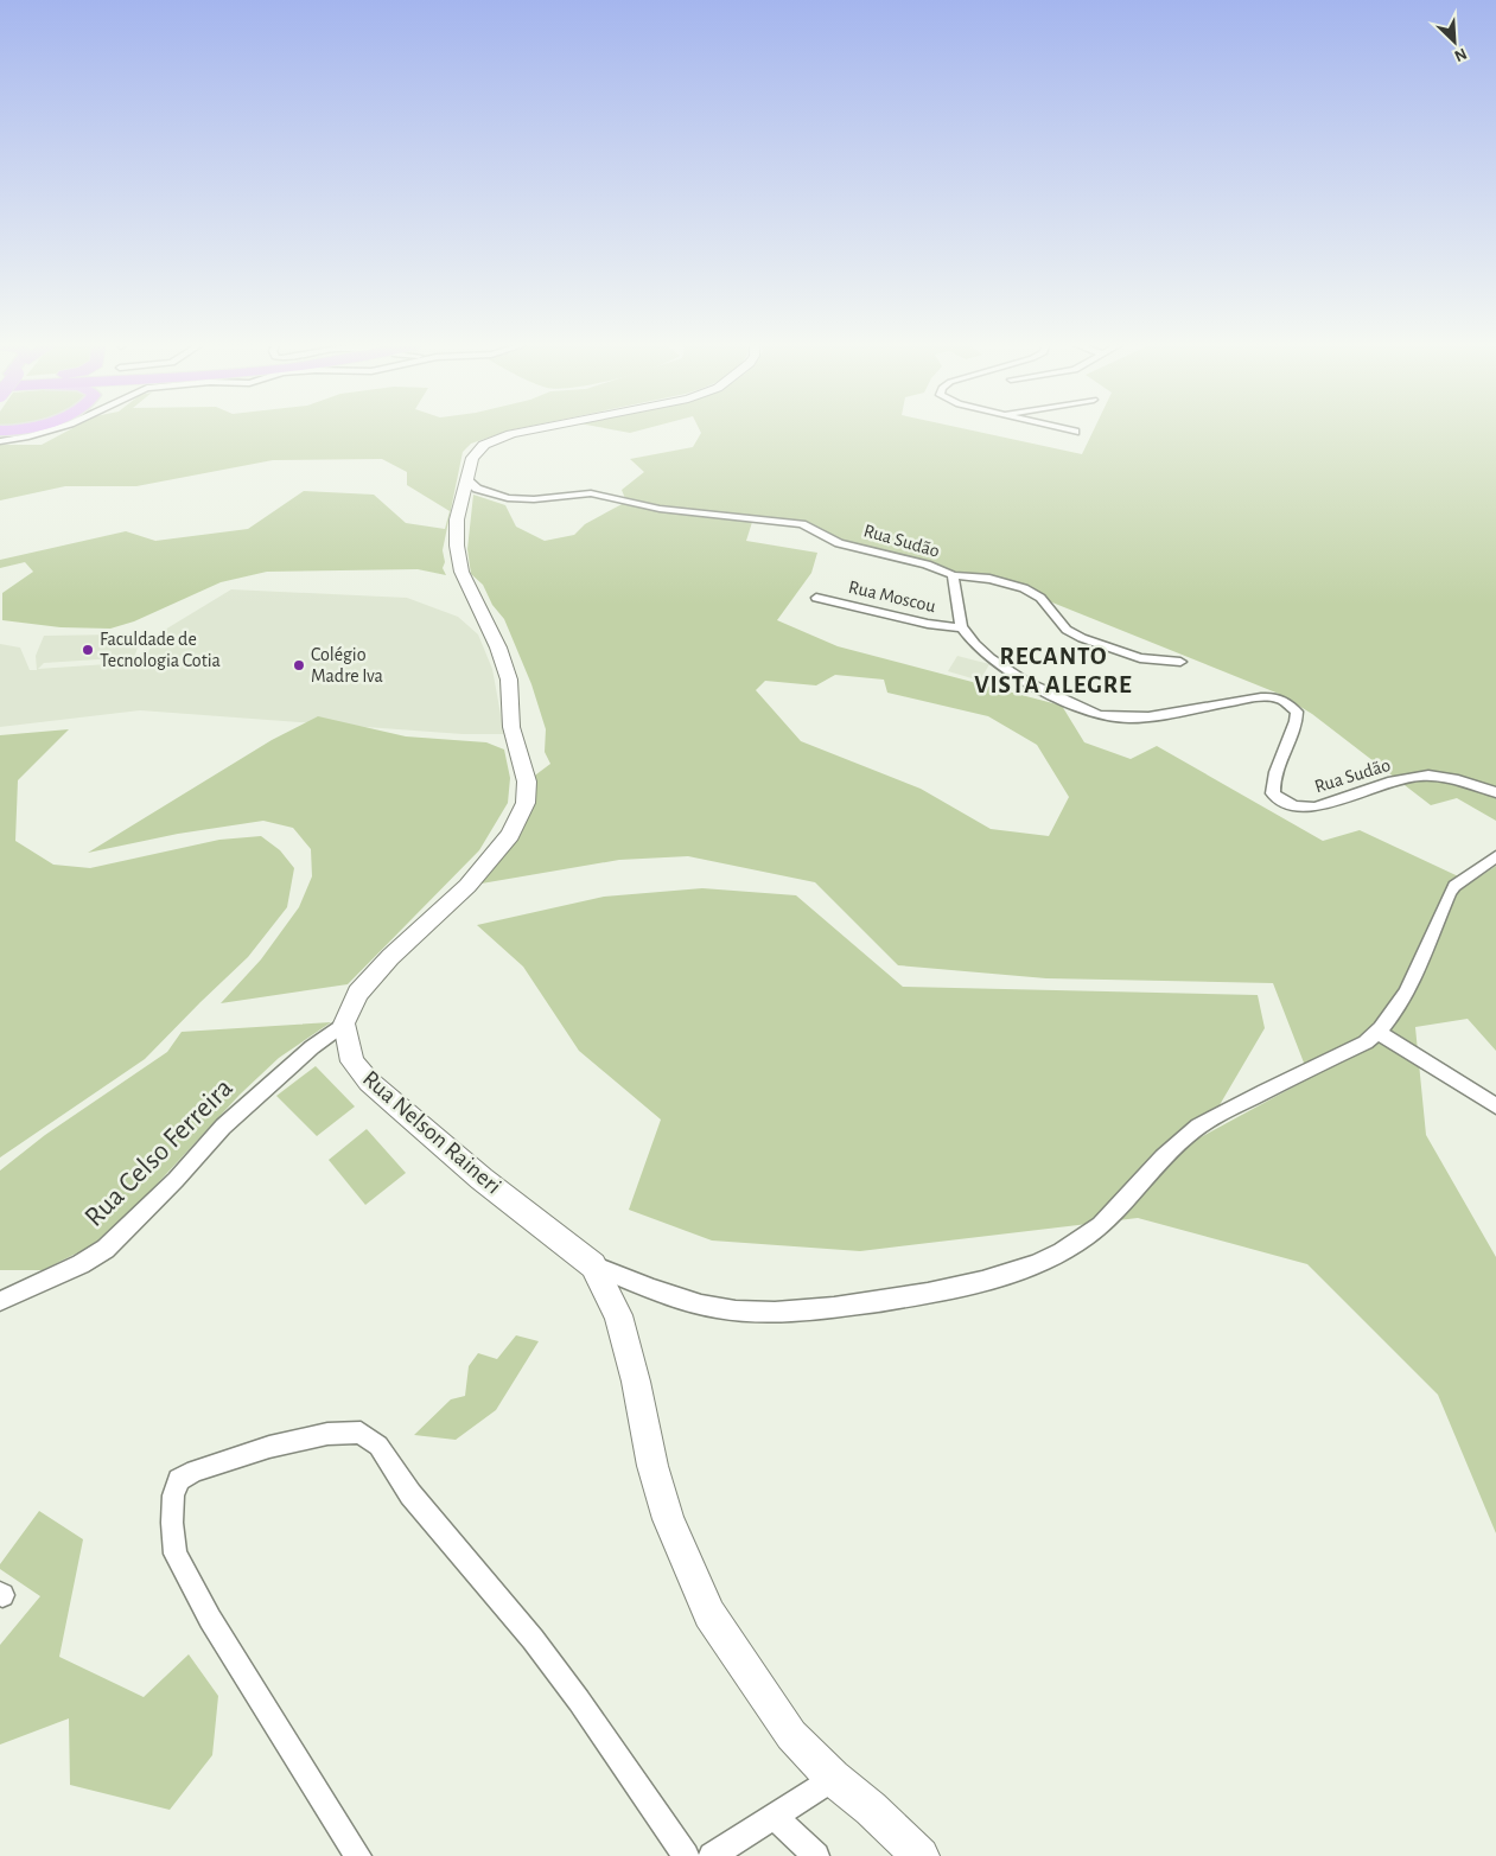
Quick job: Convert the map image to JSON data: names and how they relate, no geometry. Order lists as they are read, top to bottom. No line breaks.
{"streets":{"main road":["Rua Nelson Raineri"],"street":["Rua Sudão","Rua Moscou","Rua Celso Ferreira"]},"crossings":[["Rua Sudão","Rua Moscou"],["Rua Nelson Raineri","Rua Celso Ferreira"]],"districts":["RECANTO VISTA ALEGRE"],"places":["Faculdade de Tecnologia Cotia","Colégio Madre Iva"],"north":"bottom right"}
